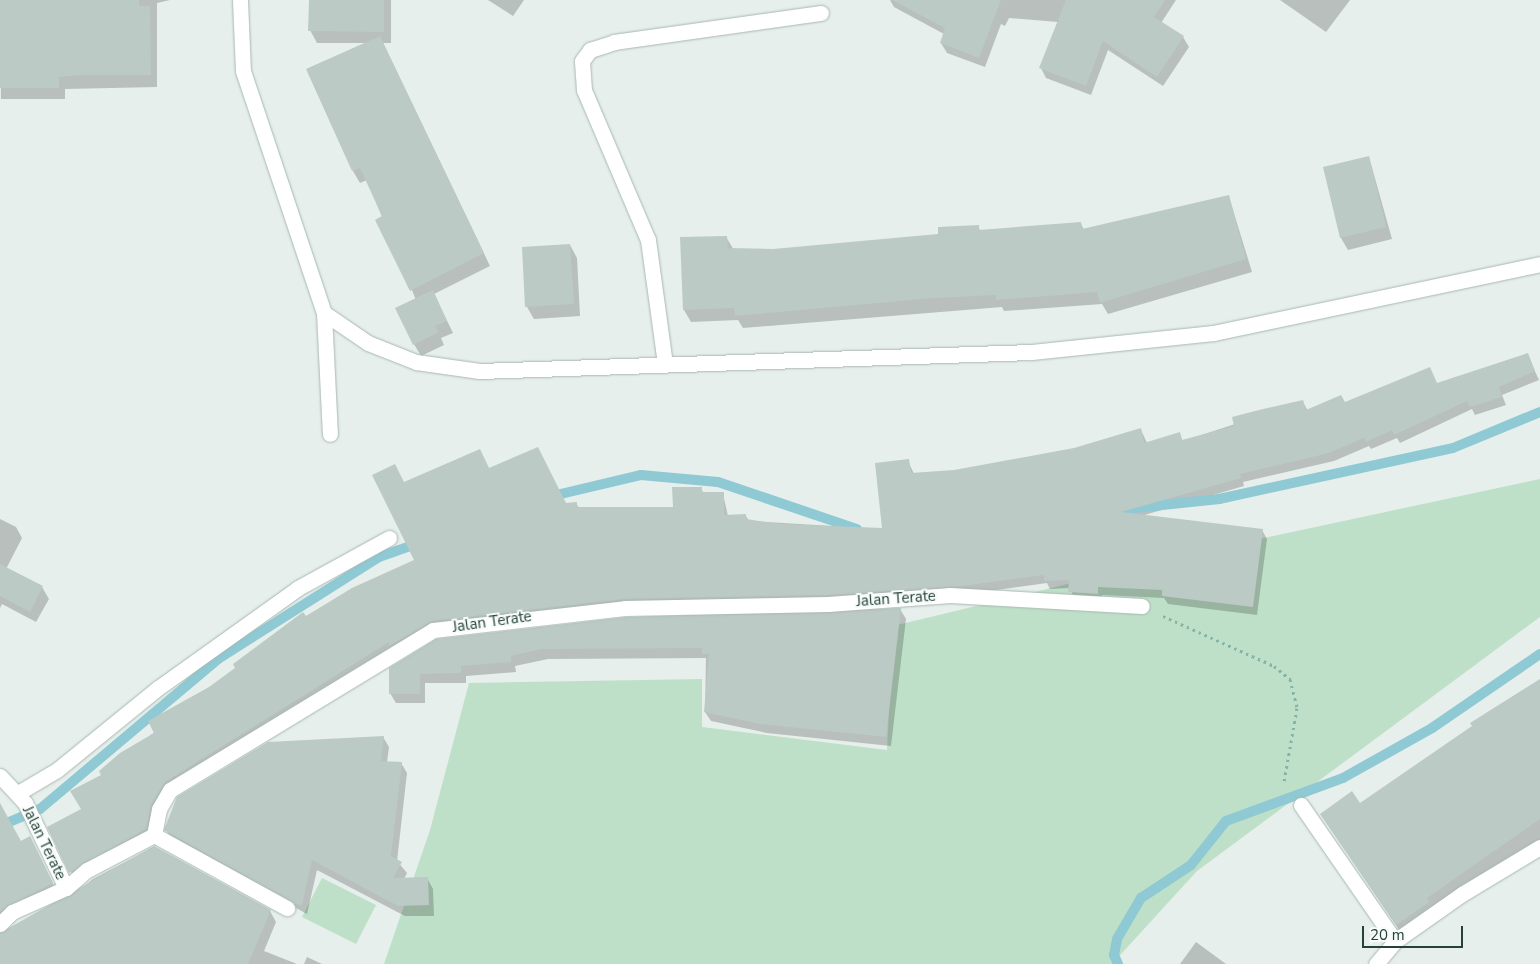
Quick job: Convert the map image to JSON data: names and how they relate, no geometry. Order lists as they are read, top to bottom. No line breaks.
{"streets":{"street":["Jalan Terate"]},"scale_bar":"20 m"}
